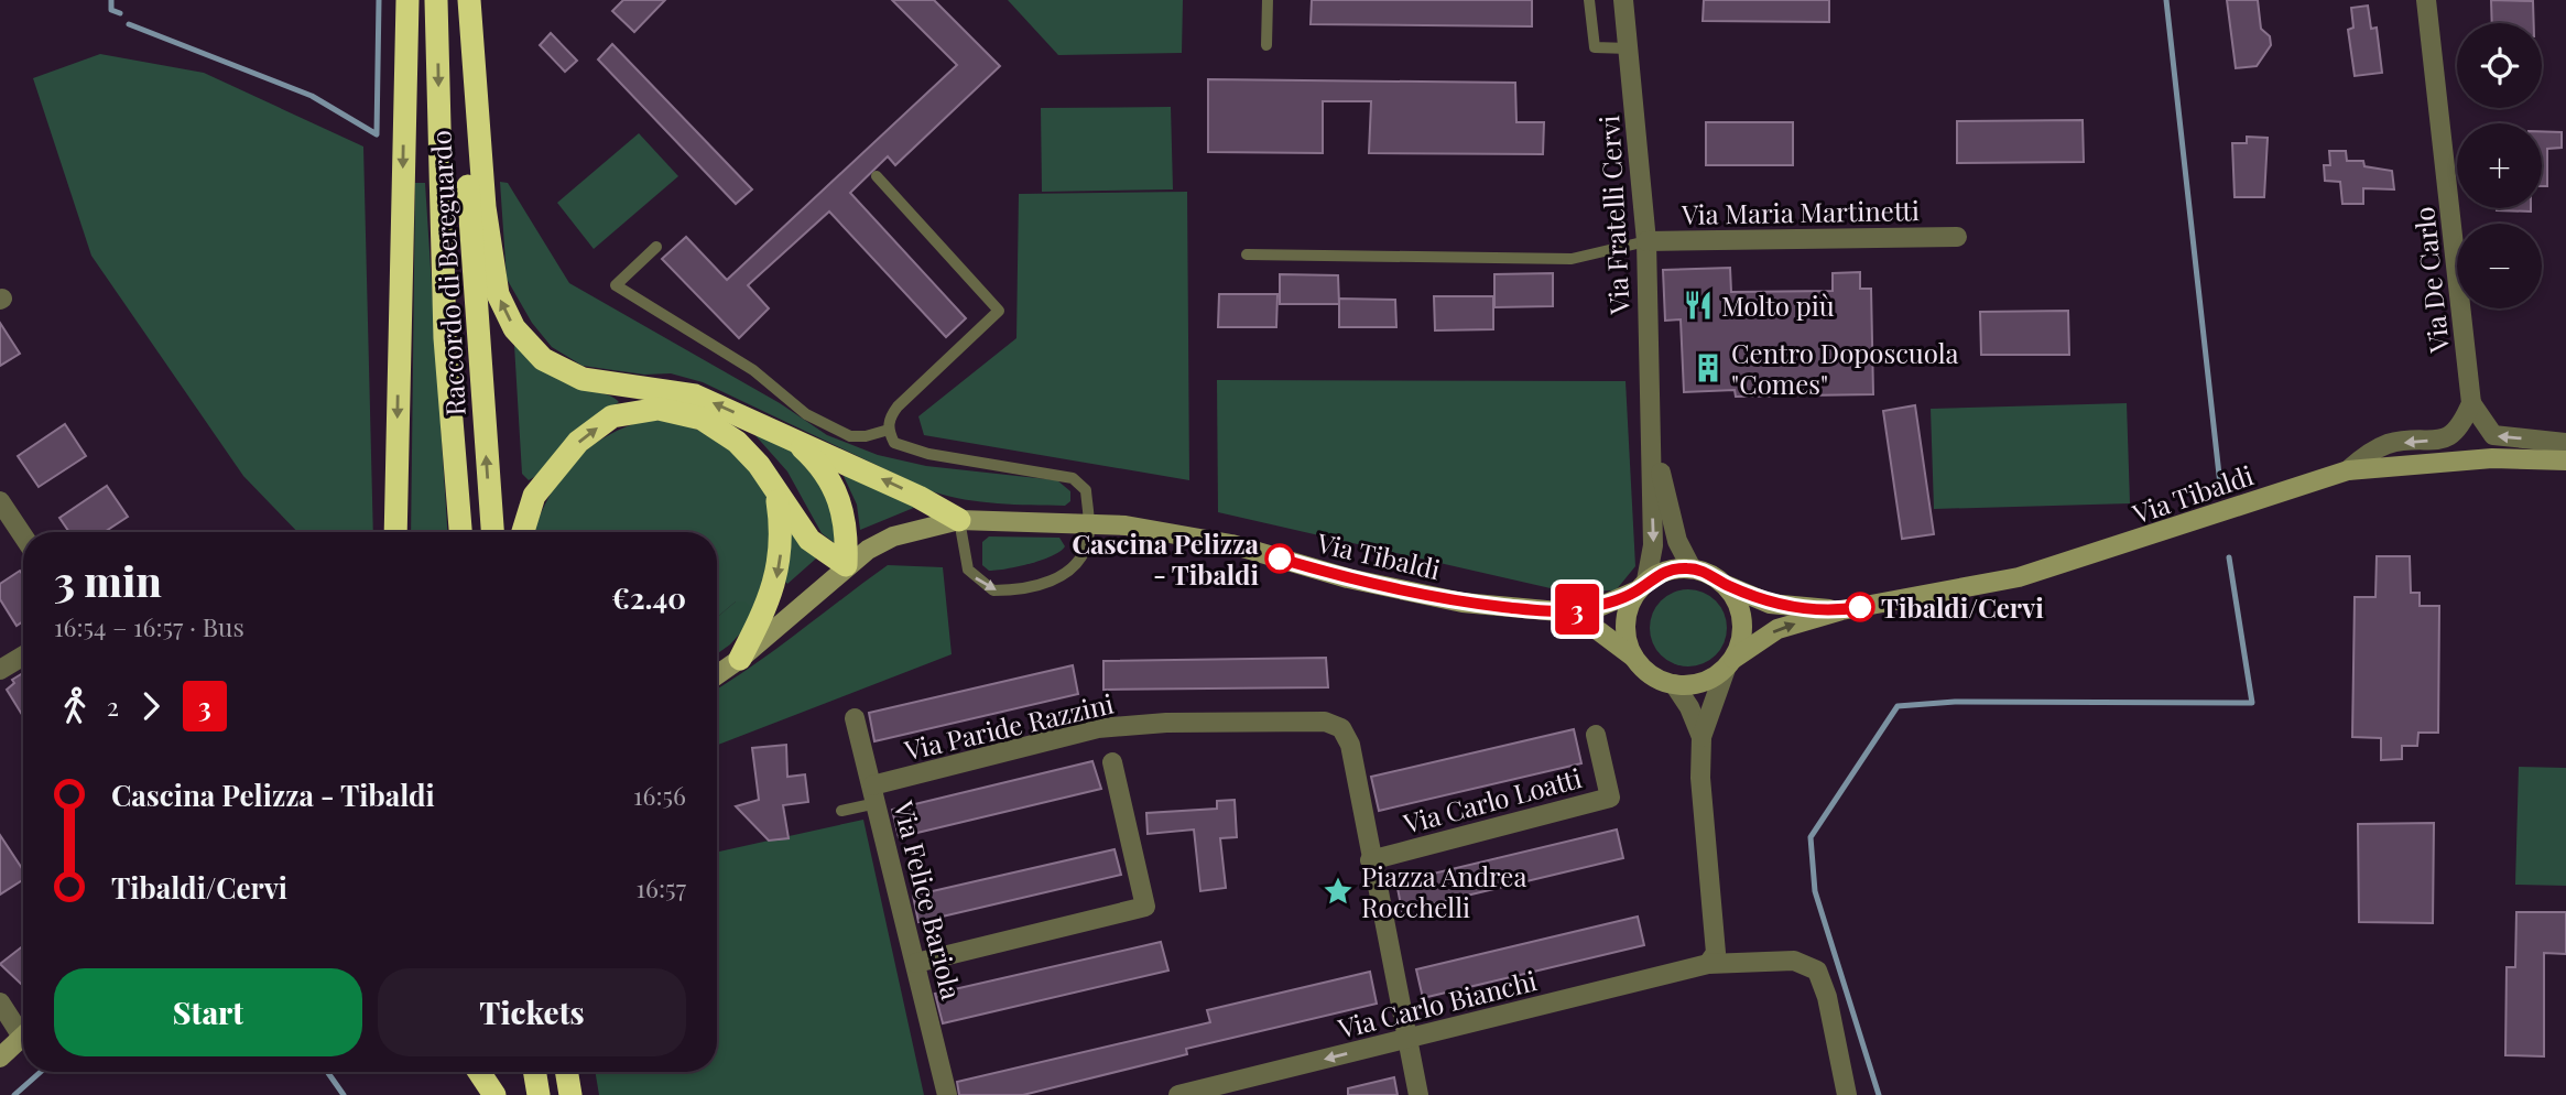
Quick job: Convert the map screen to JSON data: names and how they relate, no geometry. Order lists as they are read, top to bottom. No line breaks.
{"streets":{"highway":["Raccordo di Bereguardo"],"street":["Via Maria Martinetti","Via Fratelli Cervi","Via De Carlo","Via Tibaldi","Via Paride Razzini","Via Carlo Loatti","Via Felice Bariola","Via Carlo Bianchi"]},"crossings":[["Via Maria Martinetti","Via Fratelli Cervi"],["Via Fratelli Cervi","Via Tibaldi"],["Via Paride Razzini","Via Carlo Loatti"],["Via Paride Razzini","Via Felice Bariola"]],"places":{"restaurant":["Molto più"],"building":["Centro Doposcuola \"Comes\""],"other":["Cascina Pelizza - Tibaldi","Tibaldi/Cervi"],"place":["Piazza Andrea Rocchelli"]},"lines":["bus line 3"],"page":{"on_map":"3","map_buttons":["+","−"],"heading":["3 min","16:54 – 16:57 · Bus","€2.40"],"legs":["2","3"],"list":[{"name":"Cascina Pelizza - Tibaldi","value":"16:56"},{"name":"Tibaldi/Cervi","value":"16:57"}],"buttons":["Start","Tickets"]}}
